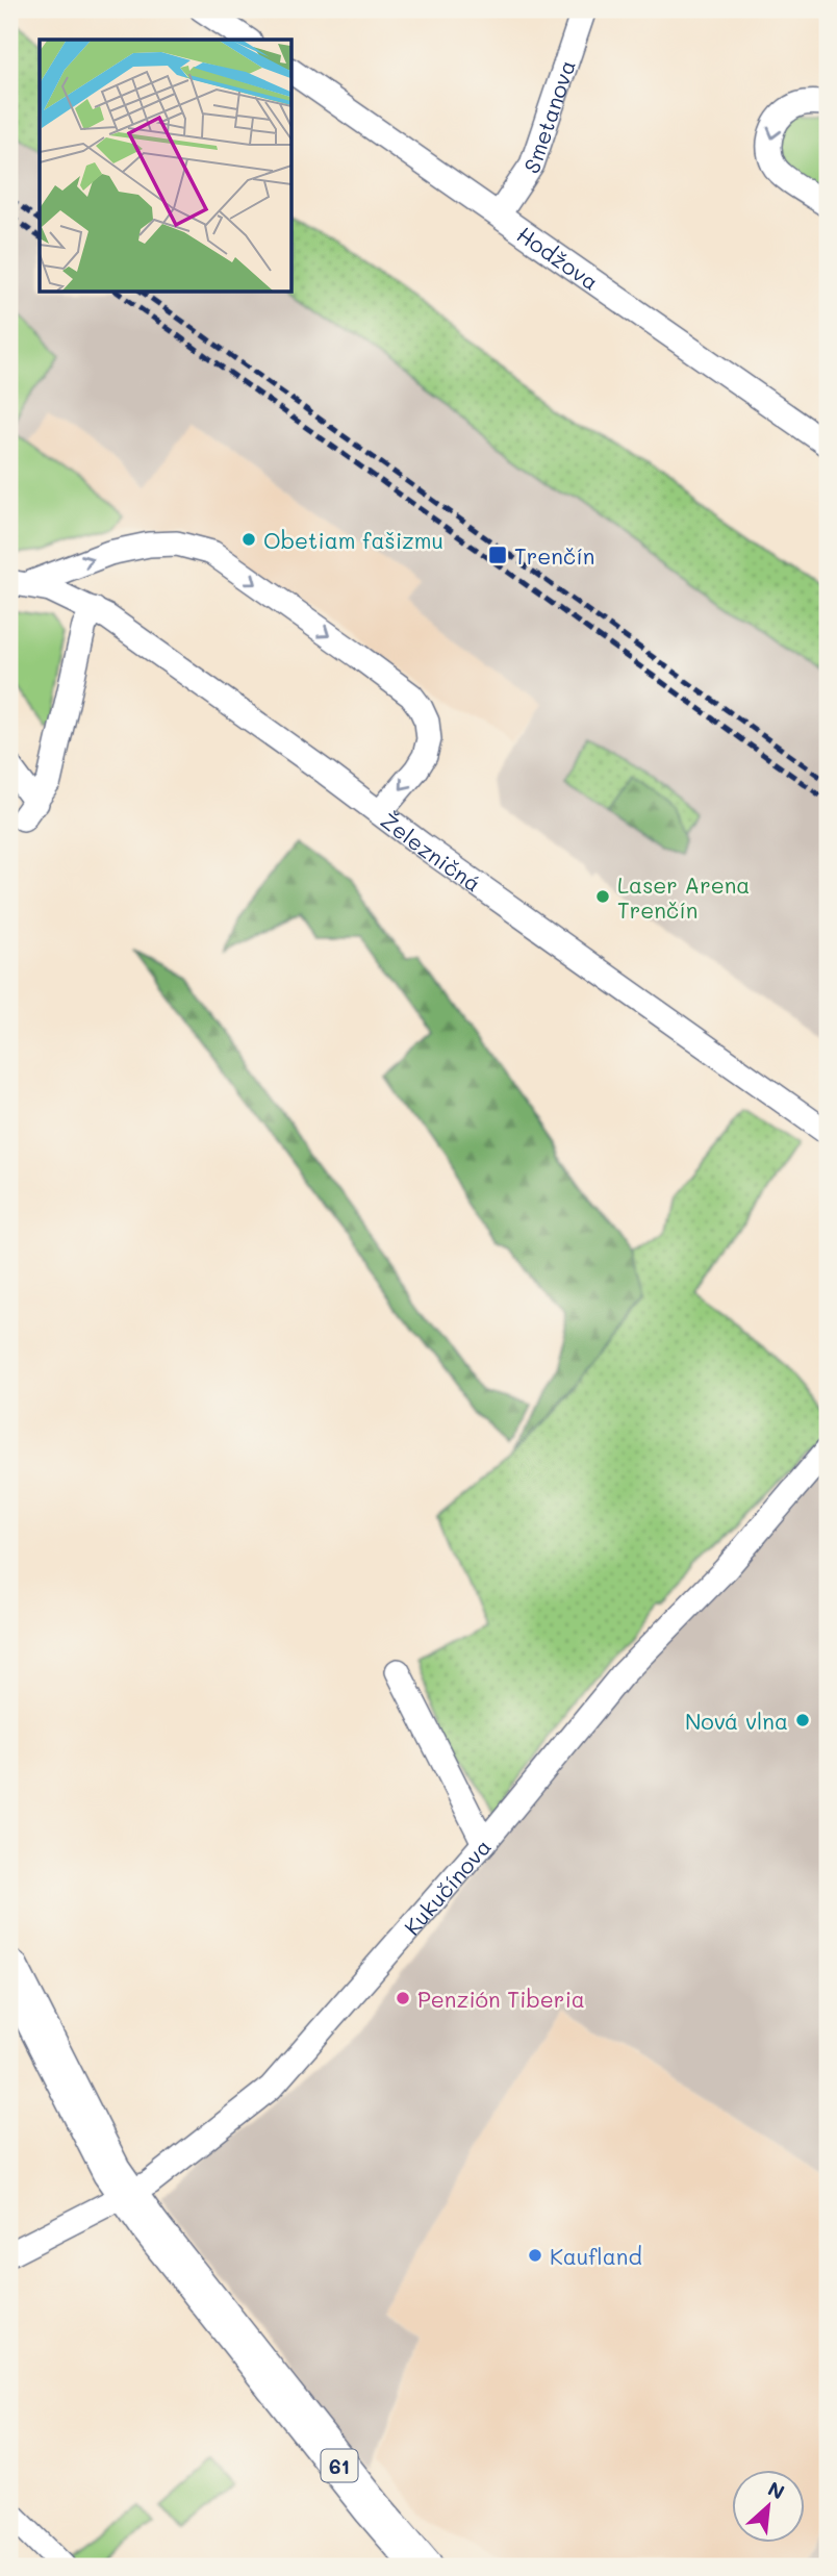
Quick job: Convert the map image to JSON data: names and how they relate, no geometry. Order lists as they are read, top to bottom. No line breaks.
{"streets":{"main road":["61"],"street":["Smetanova","Hodžova","Železničná","Kukučínova"]},"crossings":[["Smetanova","Hodžova"],["Kukučínova","61"]],"places":{"other":["Obetiam fašizmu","Laser Arena Trenčín","Nová vlna","Penzión Tiberia","Kaufland"],"transit":["Trenčín"]},"north":"top right"}
